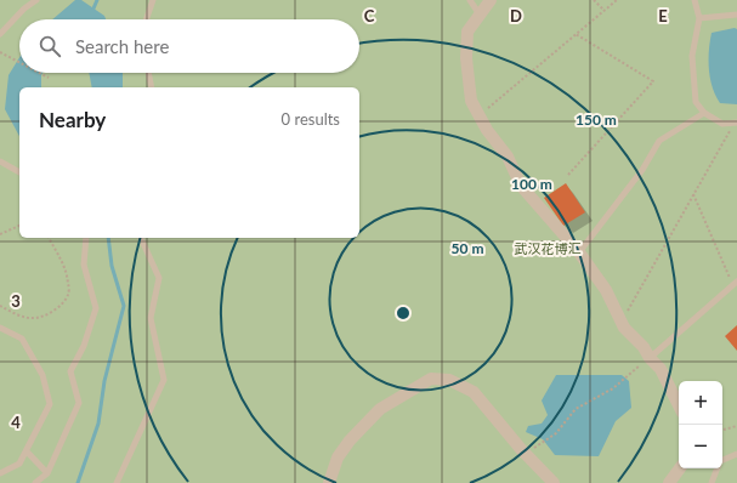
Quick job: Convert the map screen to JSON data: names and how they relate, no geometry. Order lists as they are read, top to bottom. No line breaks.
{"parks":["武汉花博汇"],"page":{"search":"Search here","heading":["Nearby","0 results"],"map_buttons":["+","−"]},"grid":{"columns":["C","D","E"],"rows":["3","4"]},"rings":["150 m","100 m","50 m"]}
